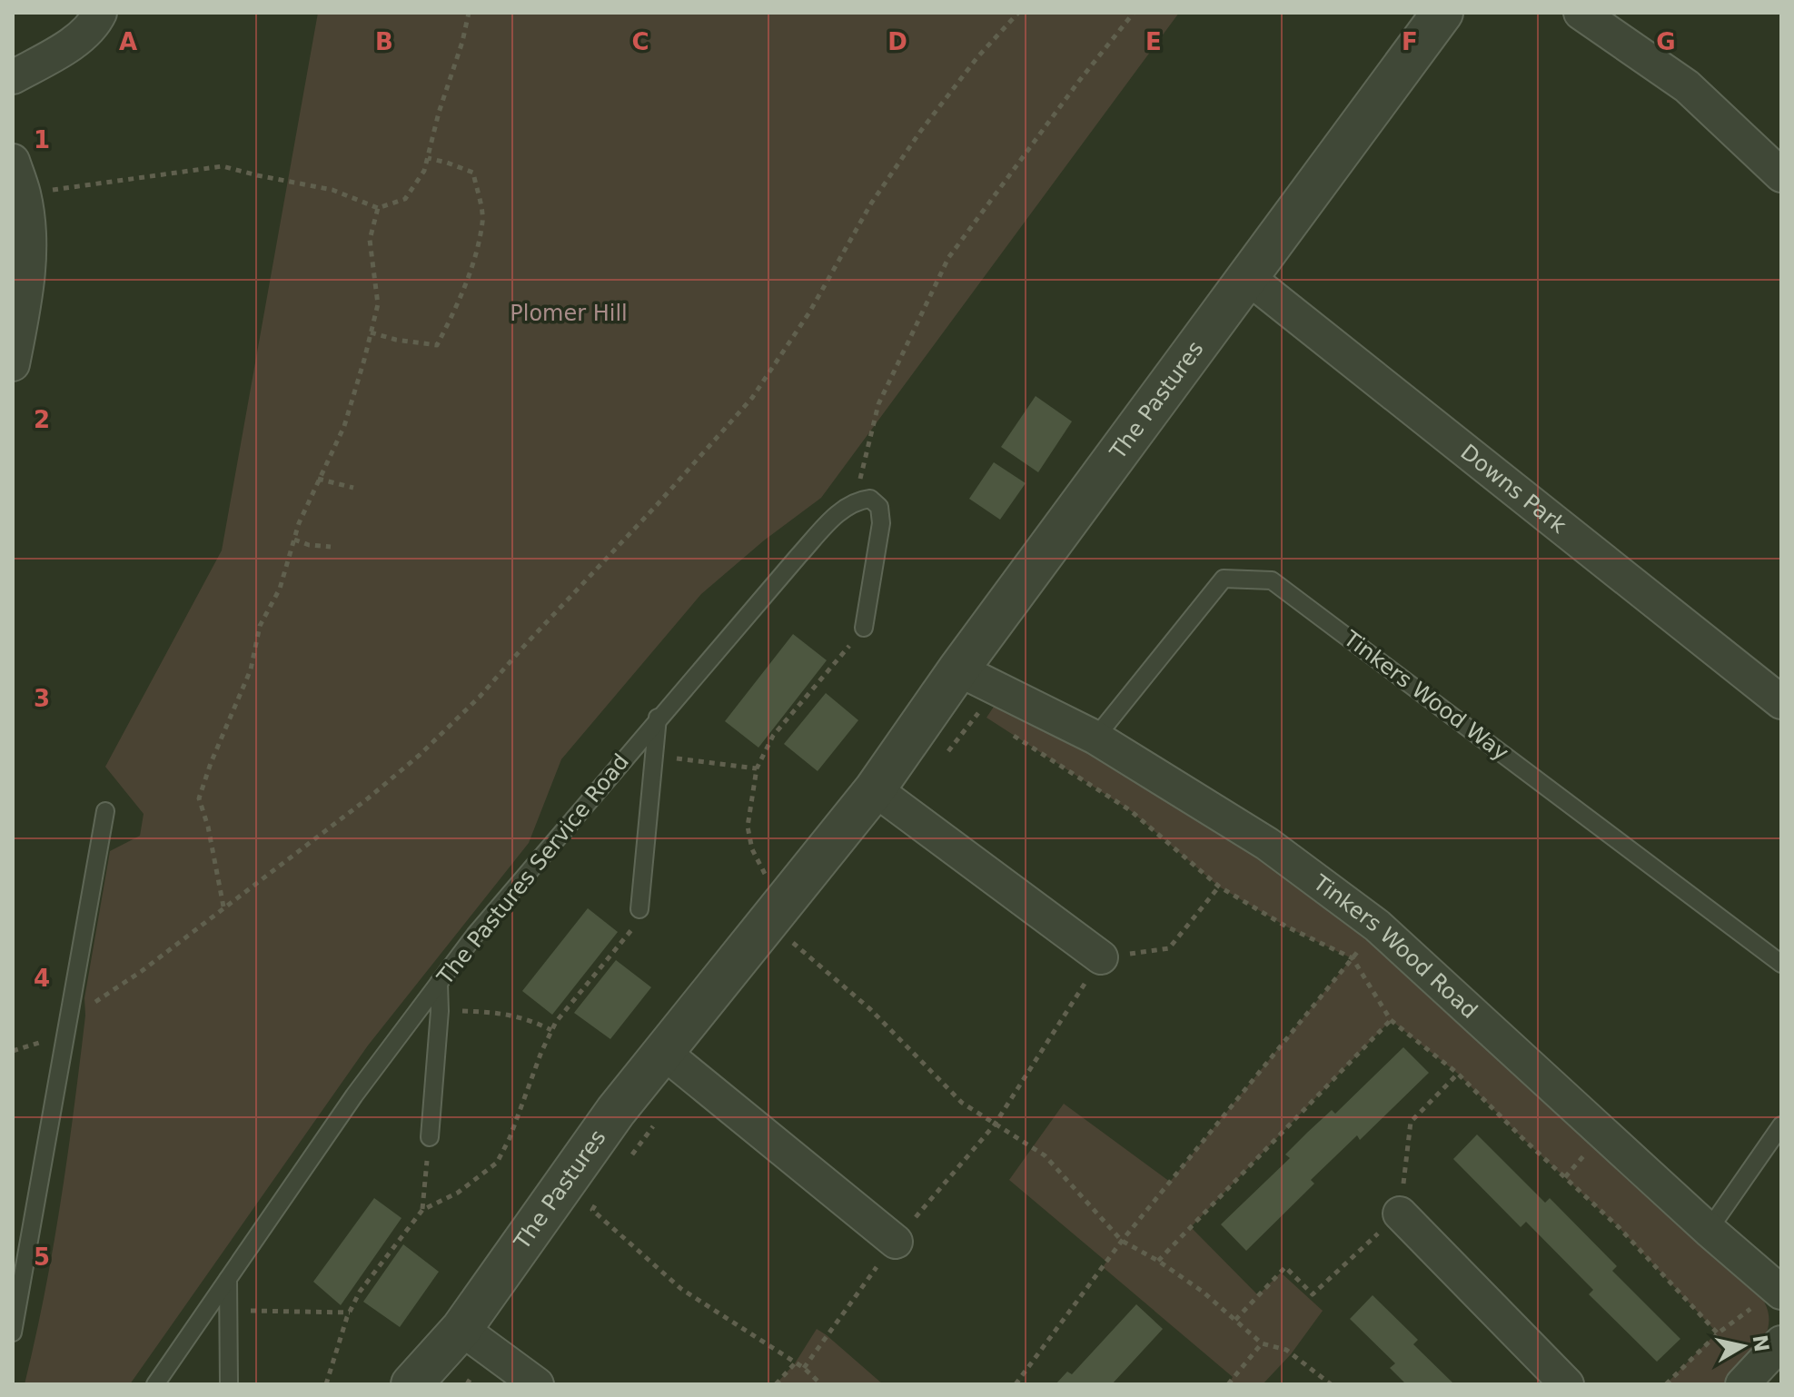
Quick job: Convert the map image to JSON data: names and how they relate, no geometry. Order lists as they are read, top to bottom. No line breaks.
{"streets":{"street":["The Pastures","Downs Park","Tinkers Wood Road"],"lane":["Tinkers Wood Way","The Pastures Service Road"]},"crossings":[["The Pastures","Downs Park"],["The Pastures","Tinkers Wood Road"],["Tinkers Wood Way","Tinkers Wood Road"]],"parks":["Plomer Hill"],"north":"right","grid":{"columns":["A","B","C","D","E","F","G"],"rows":["1","2","3","4","5"]}}
